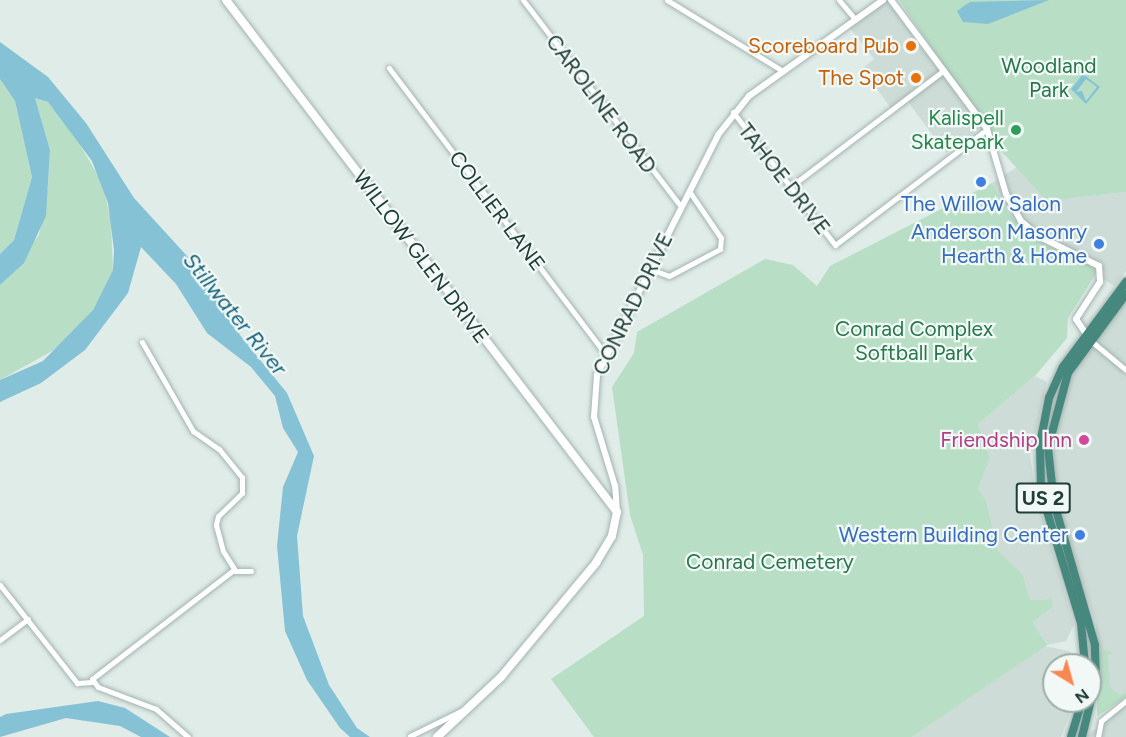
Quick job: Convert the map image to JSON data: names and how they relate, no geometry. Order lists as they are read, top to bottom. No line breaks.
{"streets":{"highway":["US 2"],"main road":["WILLOW GLEN DRIVE","CONRAD DRIVE"],"street":["CAROLINE ROAD","TAHOE DRIVE","COLLIER LANE"]},"crossings":[["CAROLINE ROAD","CONRAD DRIVE"],["TAHOE DRIVE","CONRAD DRIVE"],["COLLIER LANE","CONRAD DRIVE"],["WILLOW GLEN DRIVE","CONRAD DRIVE"]],"water":["Stillwater River"],"parks":["Woodland Park","Conrad Complex Softball Park","Conrad Cemetery"],"places":["Scoreboard Pub","The Spot","Kalispell Skatepark","The Willow Salon","Anderson Masonry Hearth & Home","Friendship Inn","Western Building Center"],"north":"bottom right"}
